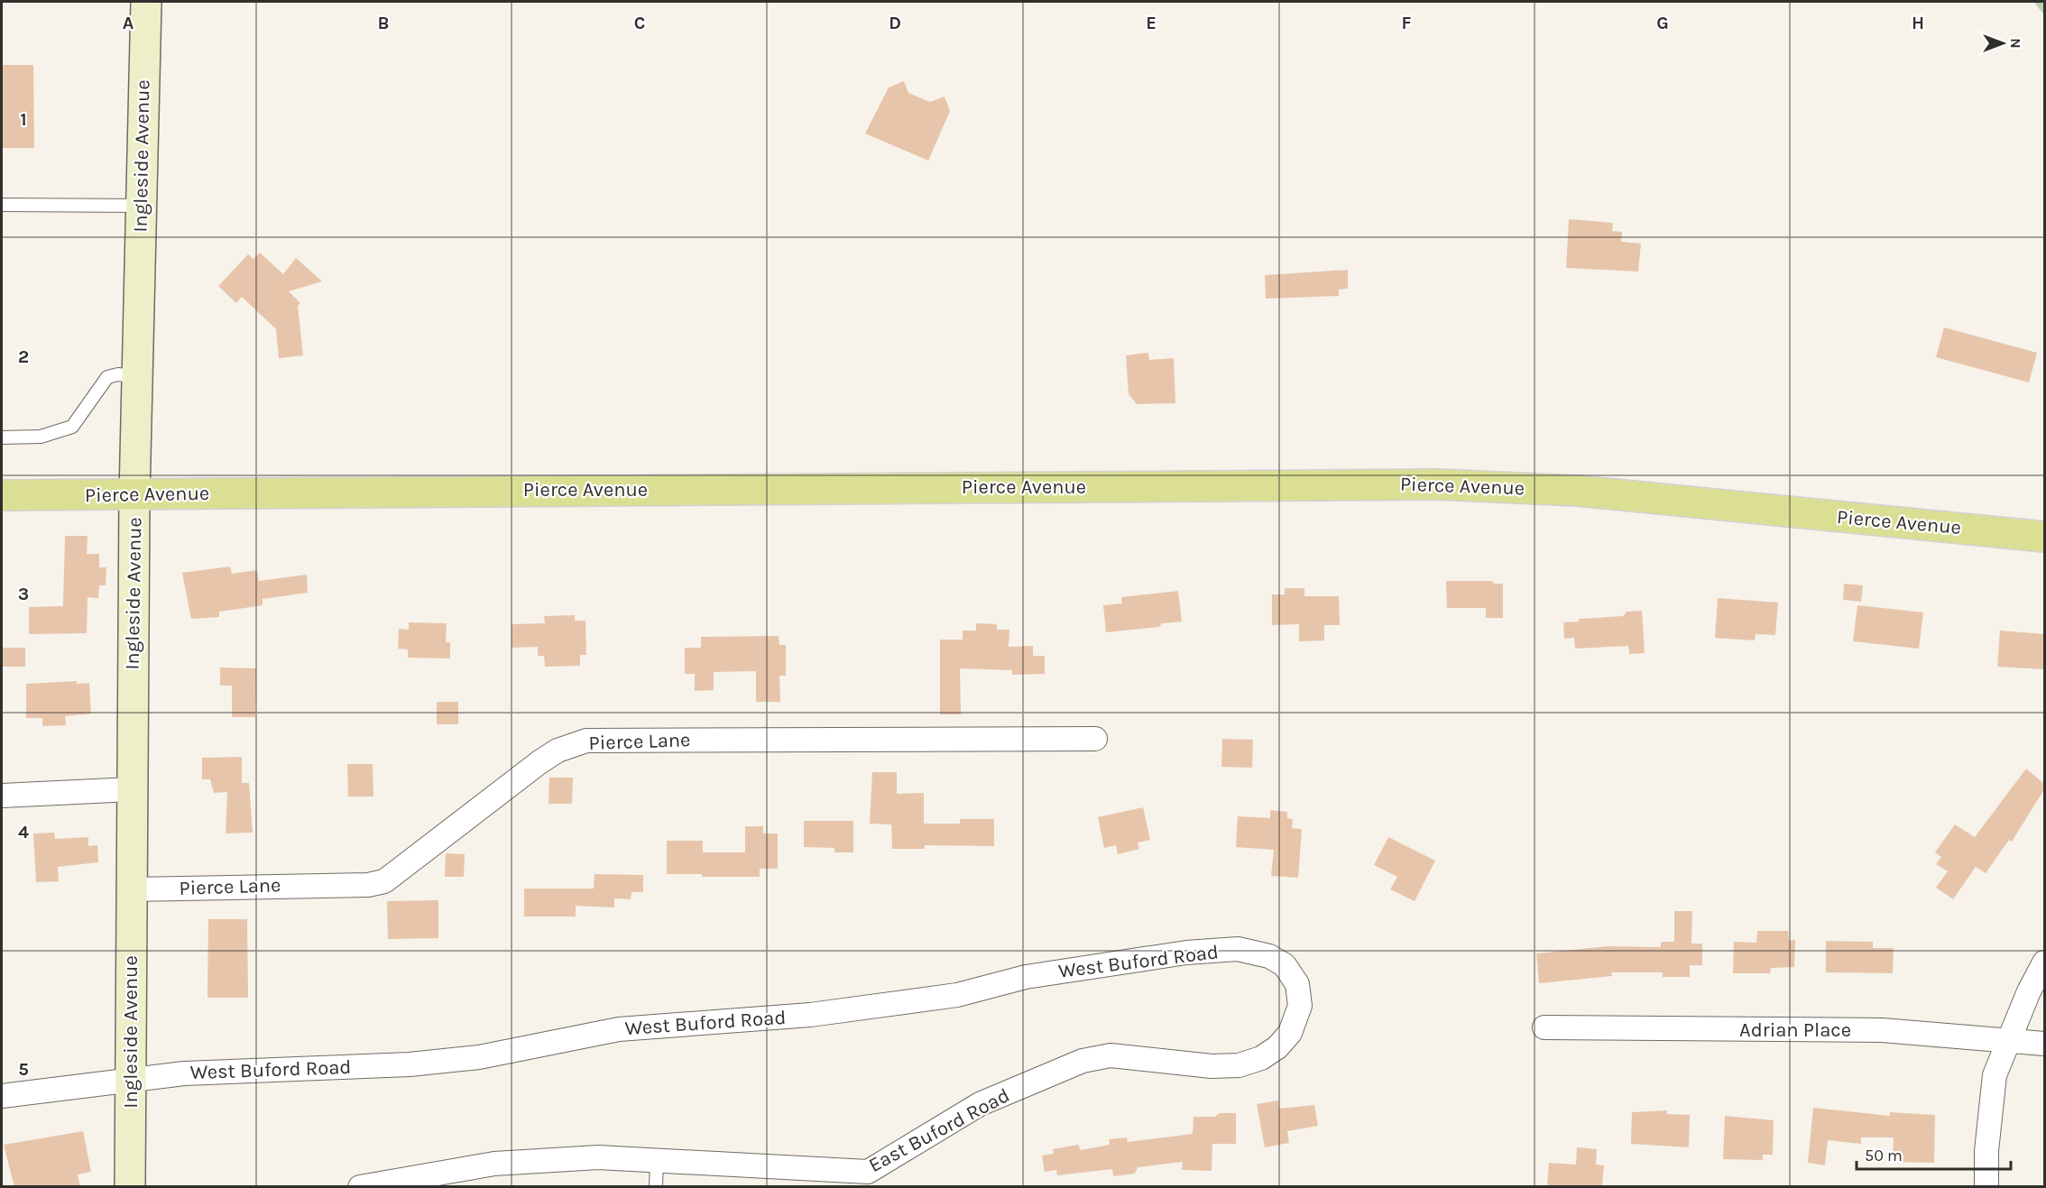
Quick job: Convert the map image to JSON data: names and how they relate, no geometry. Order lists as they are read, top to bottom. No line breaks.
{"streets":{"main road":["Pierce Avenue"],"street":["Ingleside Avenue","Pierce Lane","West Buford Road","Adrian Place","East Buford Road"]},"crossings":[["Ingleside Avenue","Pierce Avenue"],["Ingleside Avenue","Pierce Lane"],["Ingleside Avenue","West Buford Road"],["West Buford Road","East Buford Road"]],"scale_bar":"50 m","north":"right","grid":{"columns":["A","B","C","D","E","F","G","H"],"rows":["1","2","3","4","5"]}}
